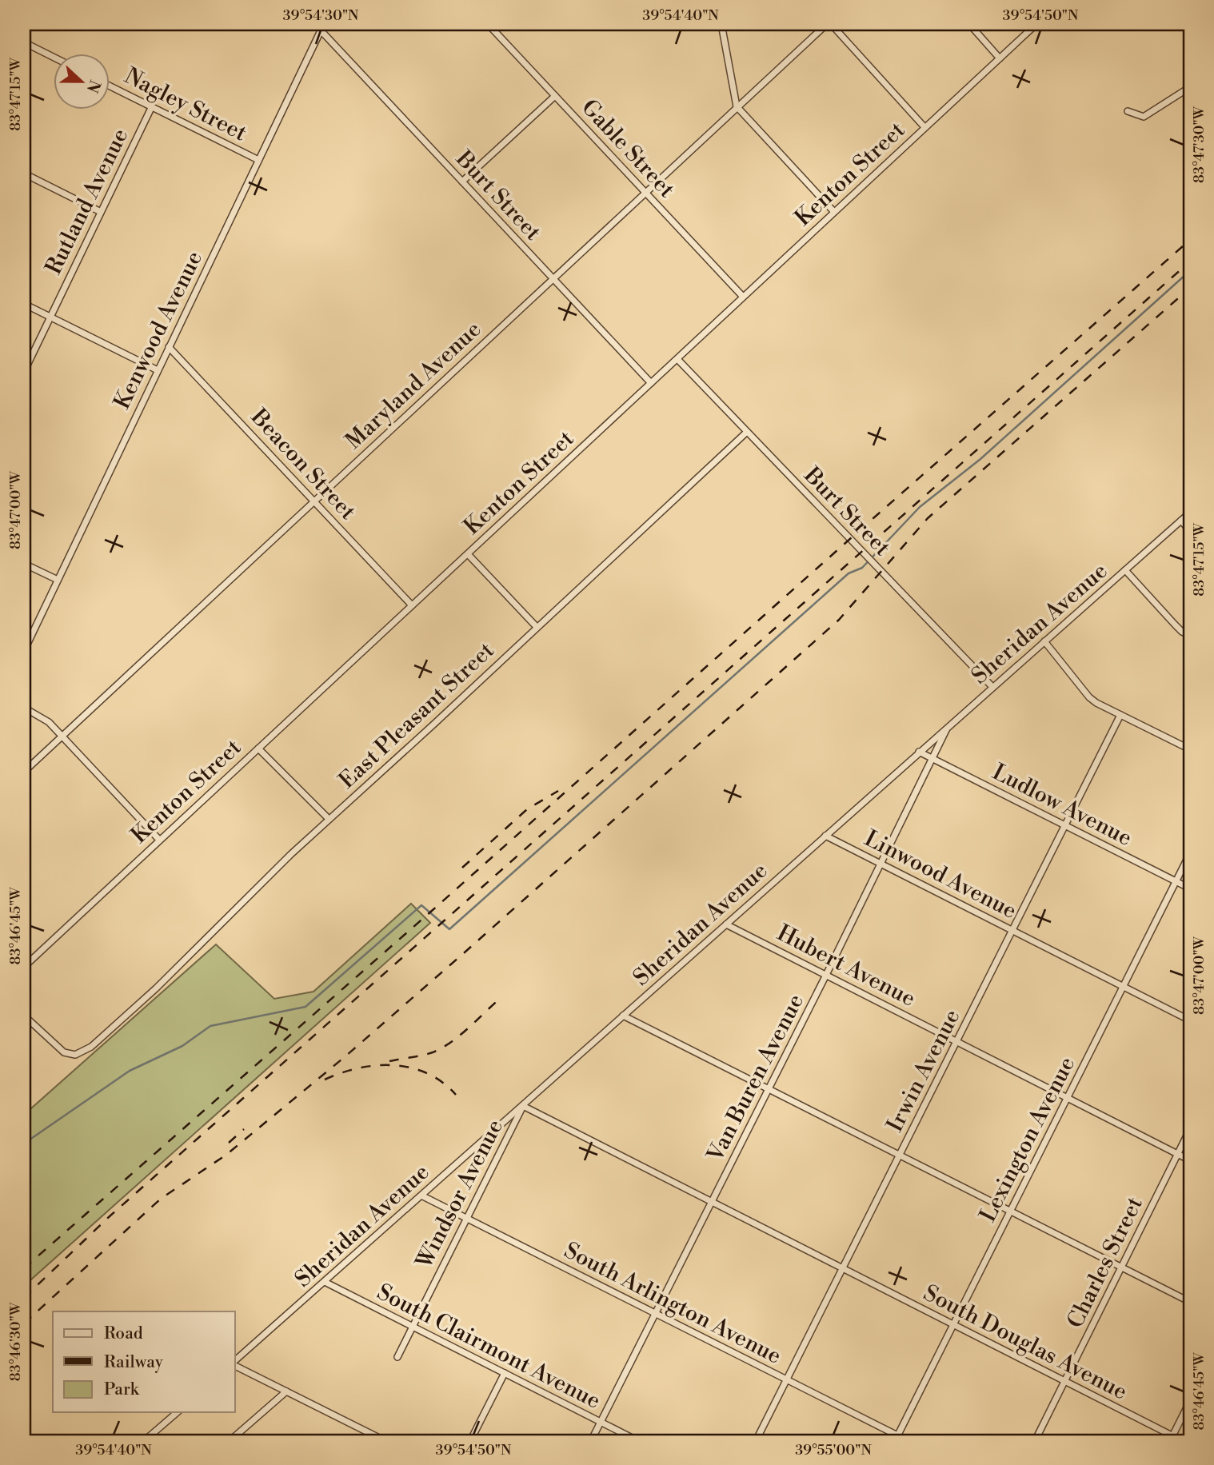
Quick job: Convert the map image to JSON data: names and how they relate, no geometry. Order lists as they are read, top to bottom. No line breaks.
{"streets":{"street":["Nagley Street","Gable Street","Kenton Street","Burt Street","Rutland Avenue","Kenwood Avenue","Maryland Avenue","Beacon Street","Sheridan Avenue","East Pleasant Street","Ludlow Avenue","Linwood Avenue","Hubert Avenue","Irwin Avenue","Van Buren Avenue","Lexington Avenue","Windsor Avenue","Charles Street","South Arlington Avenue","South Douglas Avenue","South Clairmont Avenue"]},"crossings":[["Nagley Street","Rutland Avenue"],["Nagley Street","Kenwood Avenue"],["Gable Street","Kenton Street"],["Gable Street","Maryland Avenue"],["Kenton Street","Burt Street"],["Kenton Street","Beacon Street"],["Burt Street","Kenwood Avenue"],["Burt Street","Maryland Avenue"],["Burt Street","Sheridan Avenue"],["Burt Street","East Pleasant Street"],["Kenwood Avenue","Beacon Street"],["Maryland Avenue","Beacon Street"],["Sheridan Avenue","Ludlow Avenue"],["Sheridan Avenue","Linwood Avenue"],["Sheridan Avenue","Hubert Avenue"],["Sheridan Avenue","Van Buren Avenue"],["Sheridan Avenue","Windsor Avenue"],["Sheridan Avenue","South Arlington Avenue"],["Sheridan Avenue","South Douglas Avenue"],["Sheridan Avenue","South Clairmont Avenue"],["Ludlow Avenue","Irwin Avenue"],["Ludlow Avenue","Van Buren Avenue"],["Ludlow Avenue","Lexington Avenue"],["Linwood Avenue","Irwin Avenue"],["Linwood Avenue","Van Buren Avenue"],["Linwood Avenue","Lexington Avenue"],["Hubert Avenue","Irwin Avenue"],["Hubert Avenue","Van Buren Avenue"],["Hubert Avenue","Lexington Avenue"],["Hubert Avenue","Charles Street"],["Irwin Avenue","South Arlington Avenue"],["Irwin Avenue","South Douglas Avenue"],["Van Buren Avenue","South Arlington Avenue"],["Van Buren Avenue","South Douglas Avenue"],["Van Buren Avenue","South Clairmont Avenue"],["Lexington Avenue","South Arlington Avenue"],["Lexington Avenue","South Douglas Avenue"],["Windsor Avenue","South Arlington Avenue"],["Windsor Avenue","South Douglas Avenue"],["Windsor Avenue","South Clairmont Avenue"],["Charles Street","South Douglas Avenue"]],"legend":["Road","Railway","Park"],"north":"right","coordinates":["39°54'30\"N","39°54'40\"N","39°54'50\"N","83°47'15\"W","83°47'30\"W","83°47'00\"W","83°46'45\"W","83°46'30\"W","39°55'00\"N"]}
